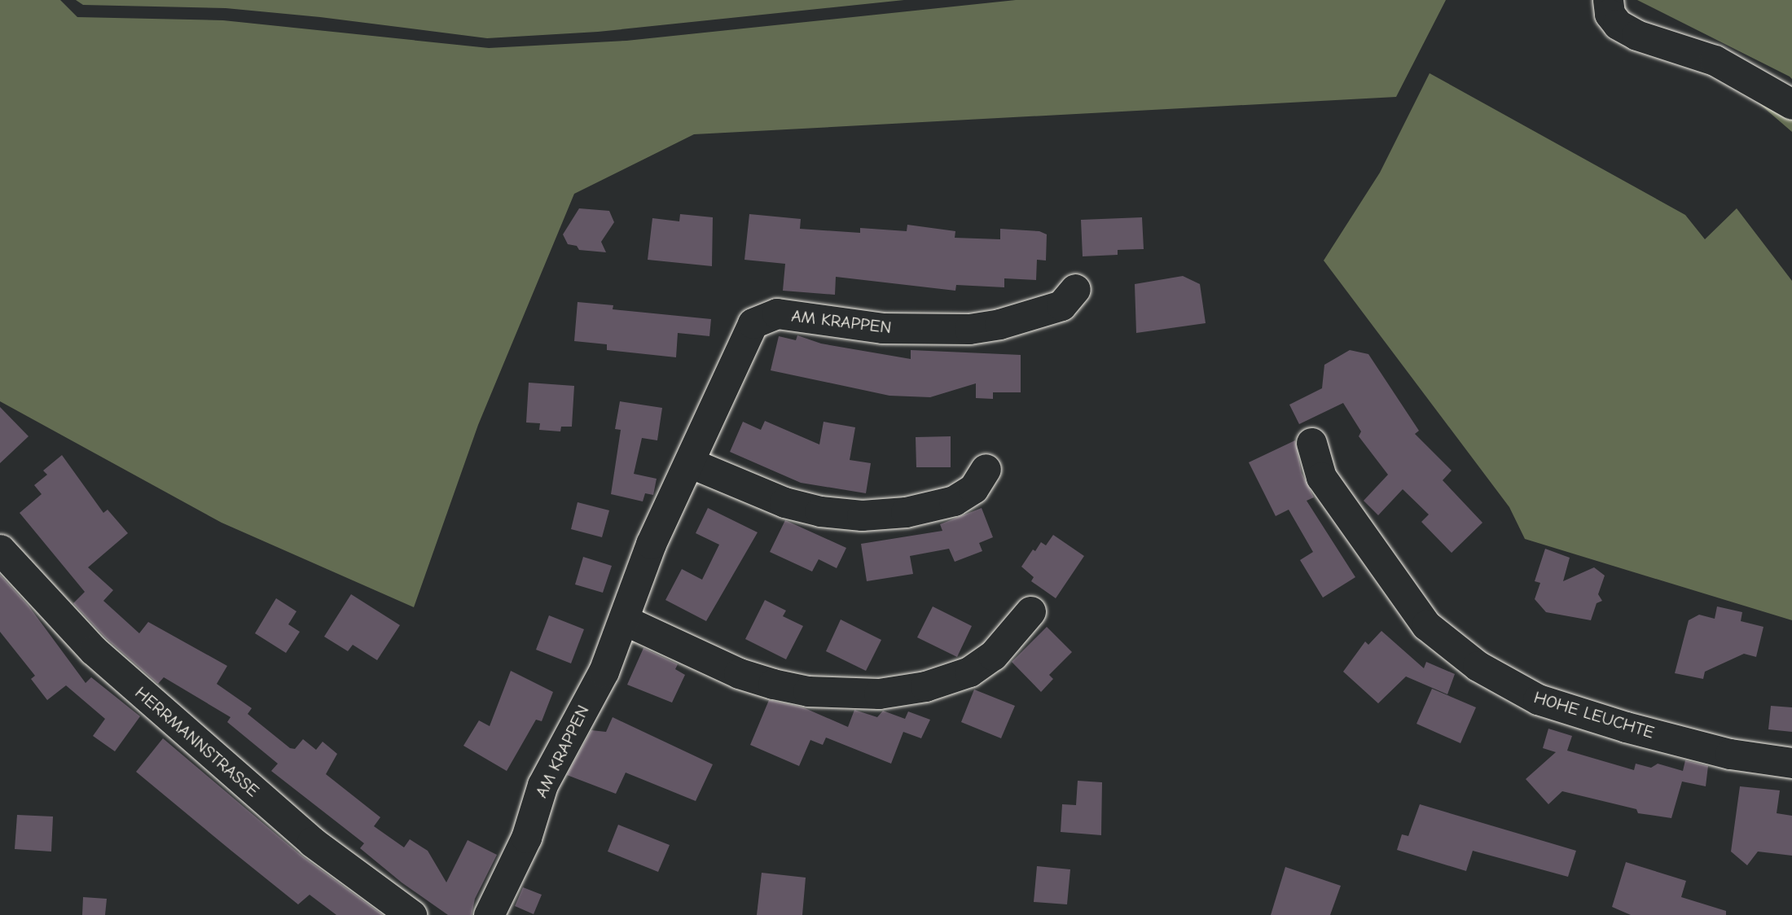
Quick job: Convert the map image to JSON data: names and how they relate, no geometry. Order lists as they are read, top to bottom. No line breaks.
{"streets":{"street":["AM KRAPPEN","HOHE LEUCHTE","HERRMANNSTRASSE"]}}
